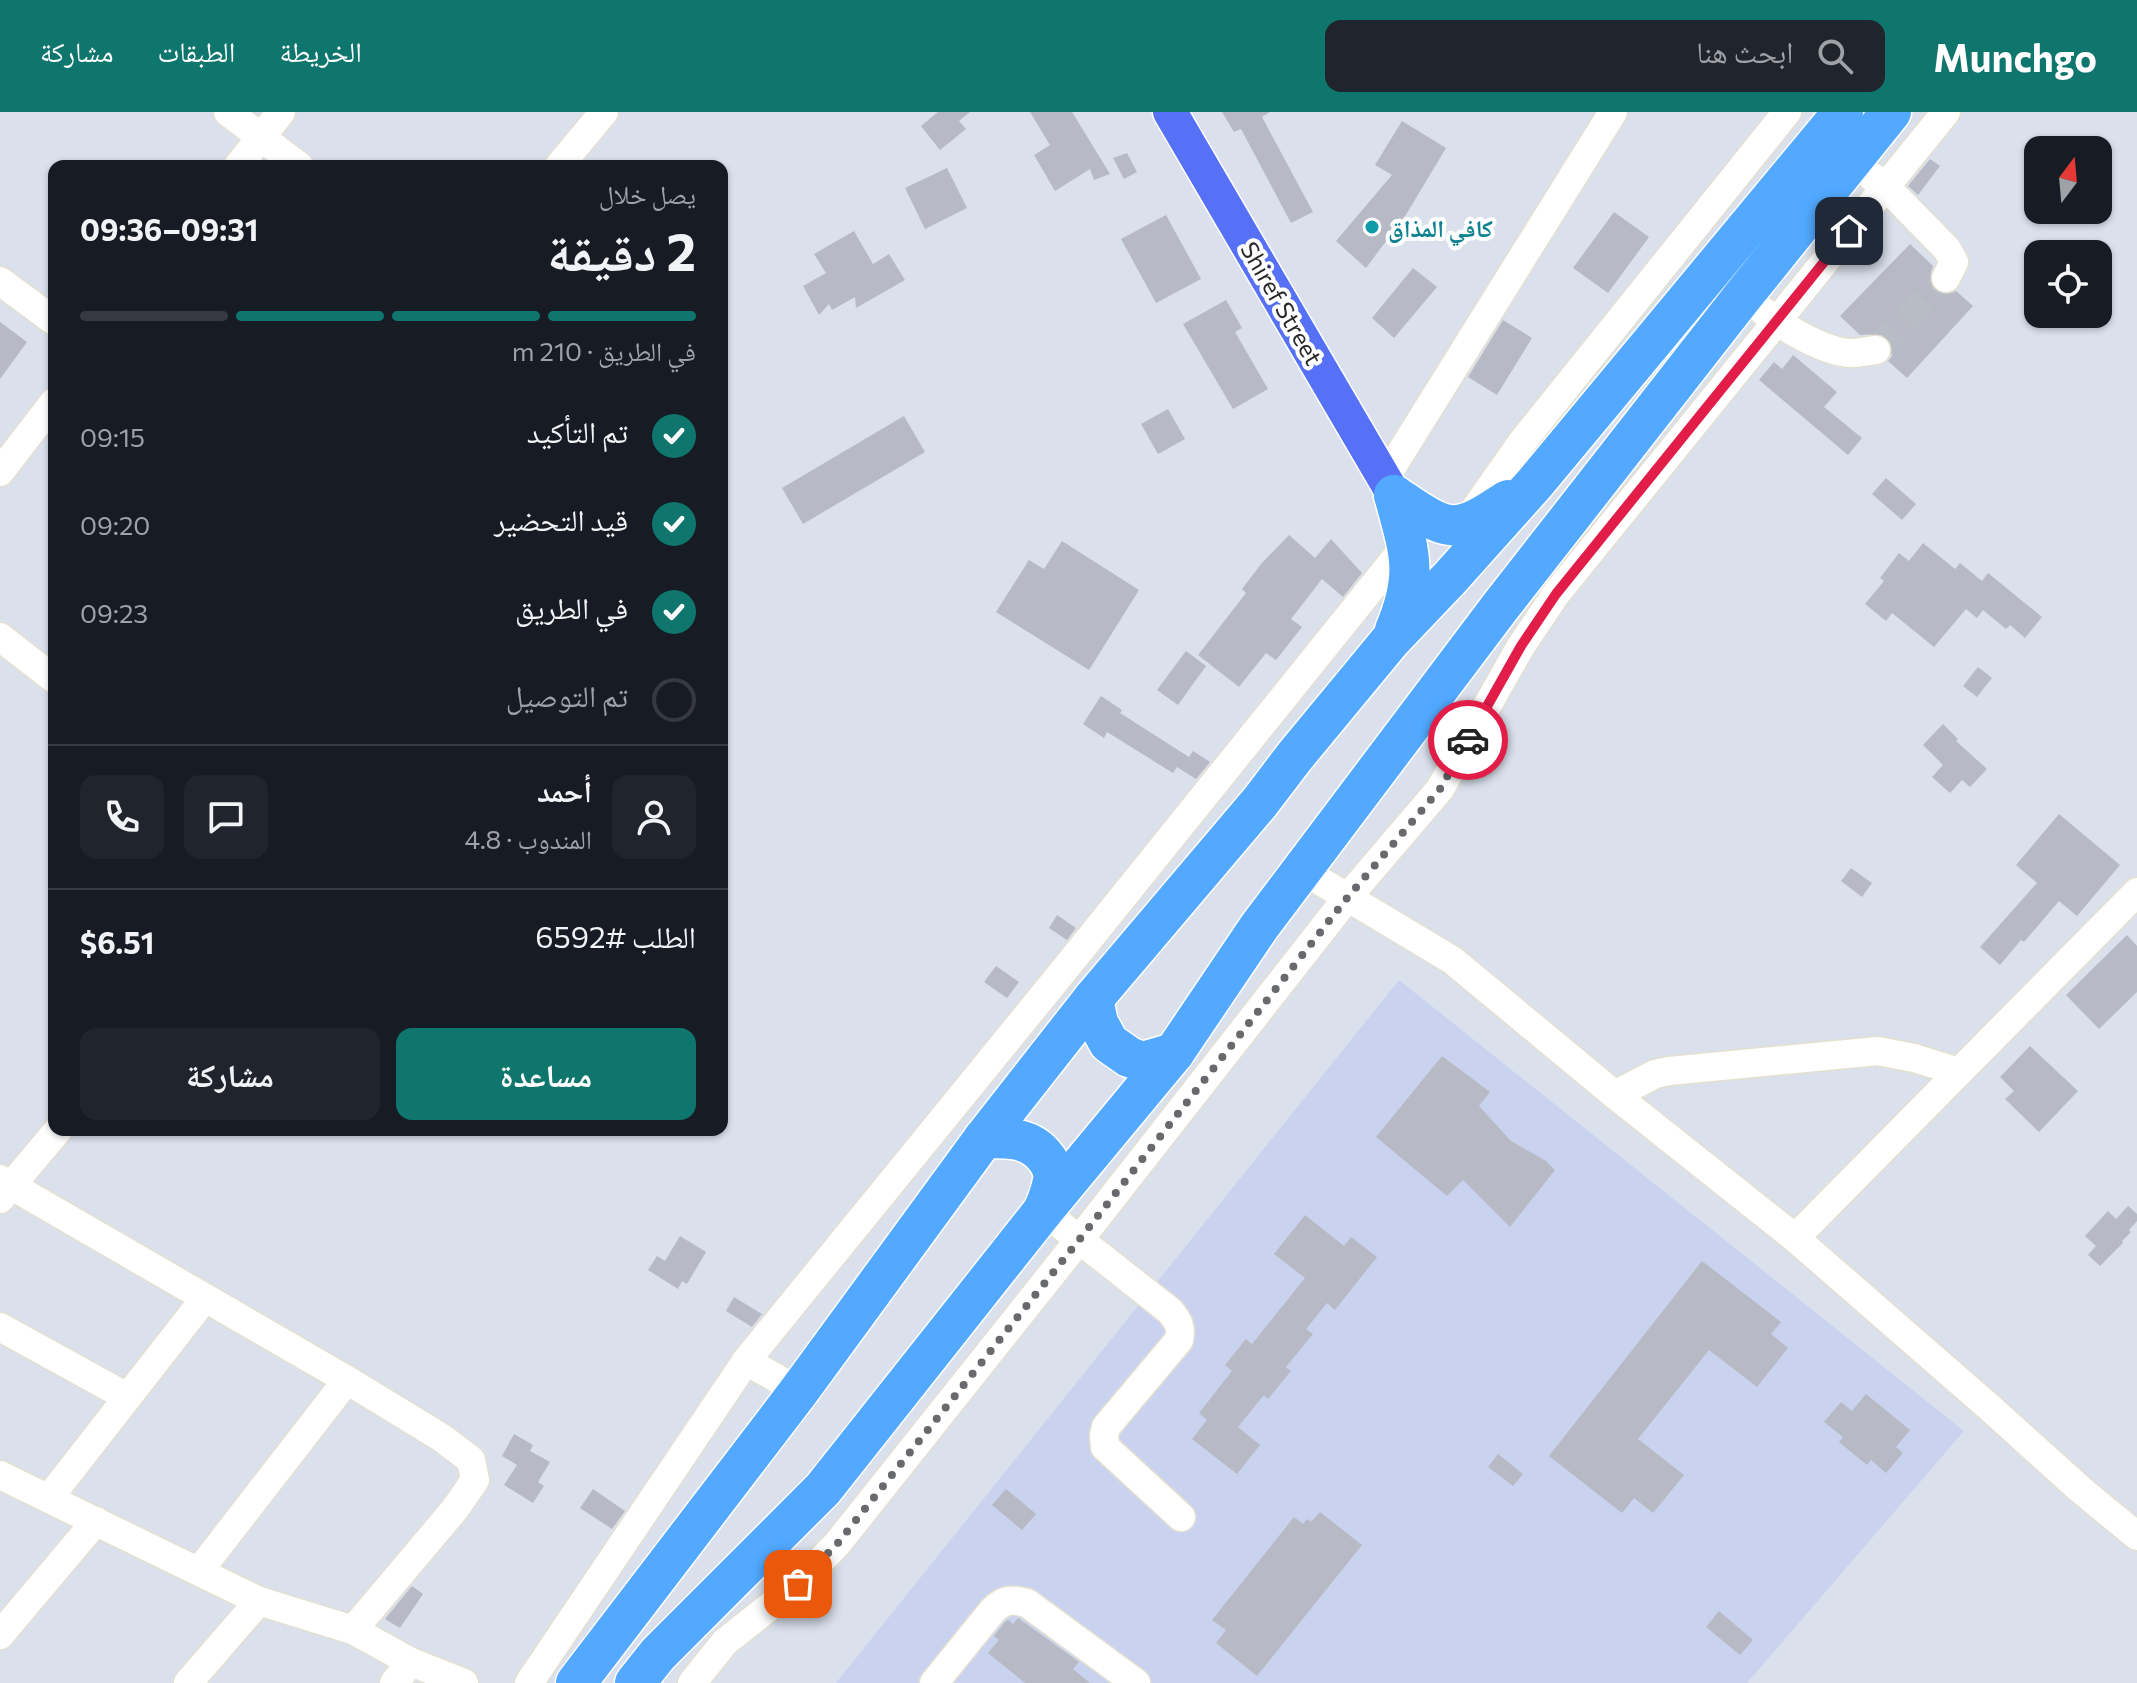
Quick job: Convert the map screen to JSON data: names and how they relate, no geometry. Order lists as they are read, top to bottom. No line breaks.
{"streets":{"main road":["Shiref Street"]},"places":["كافي المذاق"],"north":"top","page":{"header":"Munchgo","search":"ابحث هنا","nav":["الخريطة","الطبقات","مشاركة"],"heading":["2 دقيقة","يصل خلال","09:31–09:36"],"panel":["أحمد","المندوب · 4.8","الطلب #6592","$6.51"],"bar":"في الطريق · 210 m","list":[["تم التأكيد","09:15"],["قيد التحضير","09:20"],["في الطريق","09:23"],"تم التوصيل"],"buttons":["مساعدة","مشاركة"]}}
